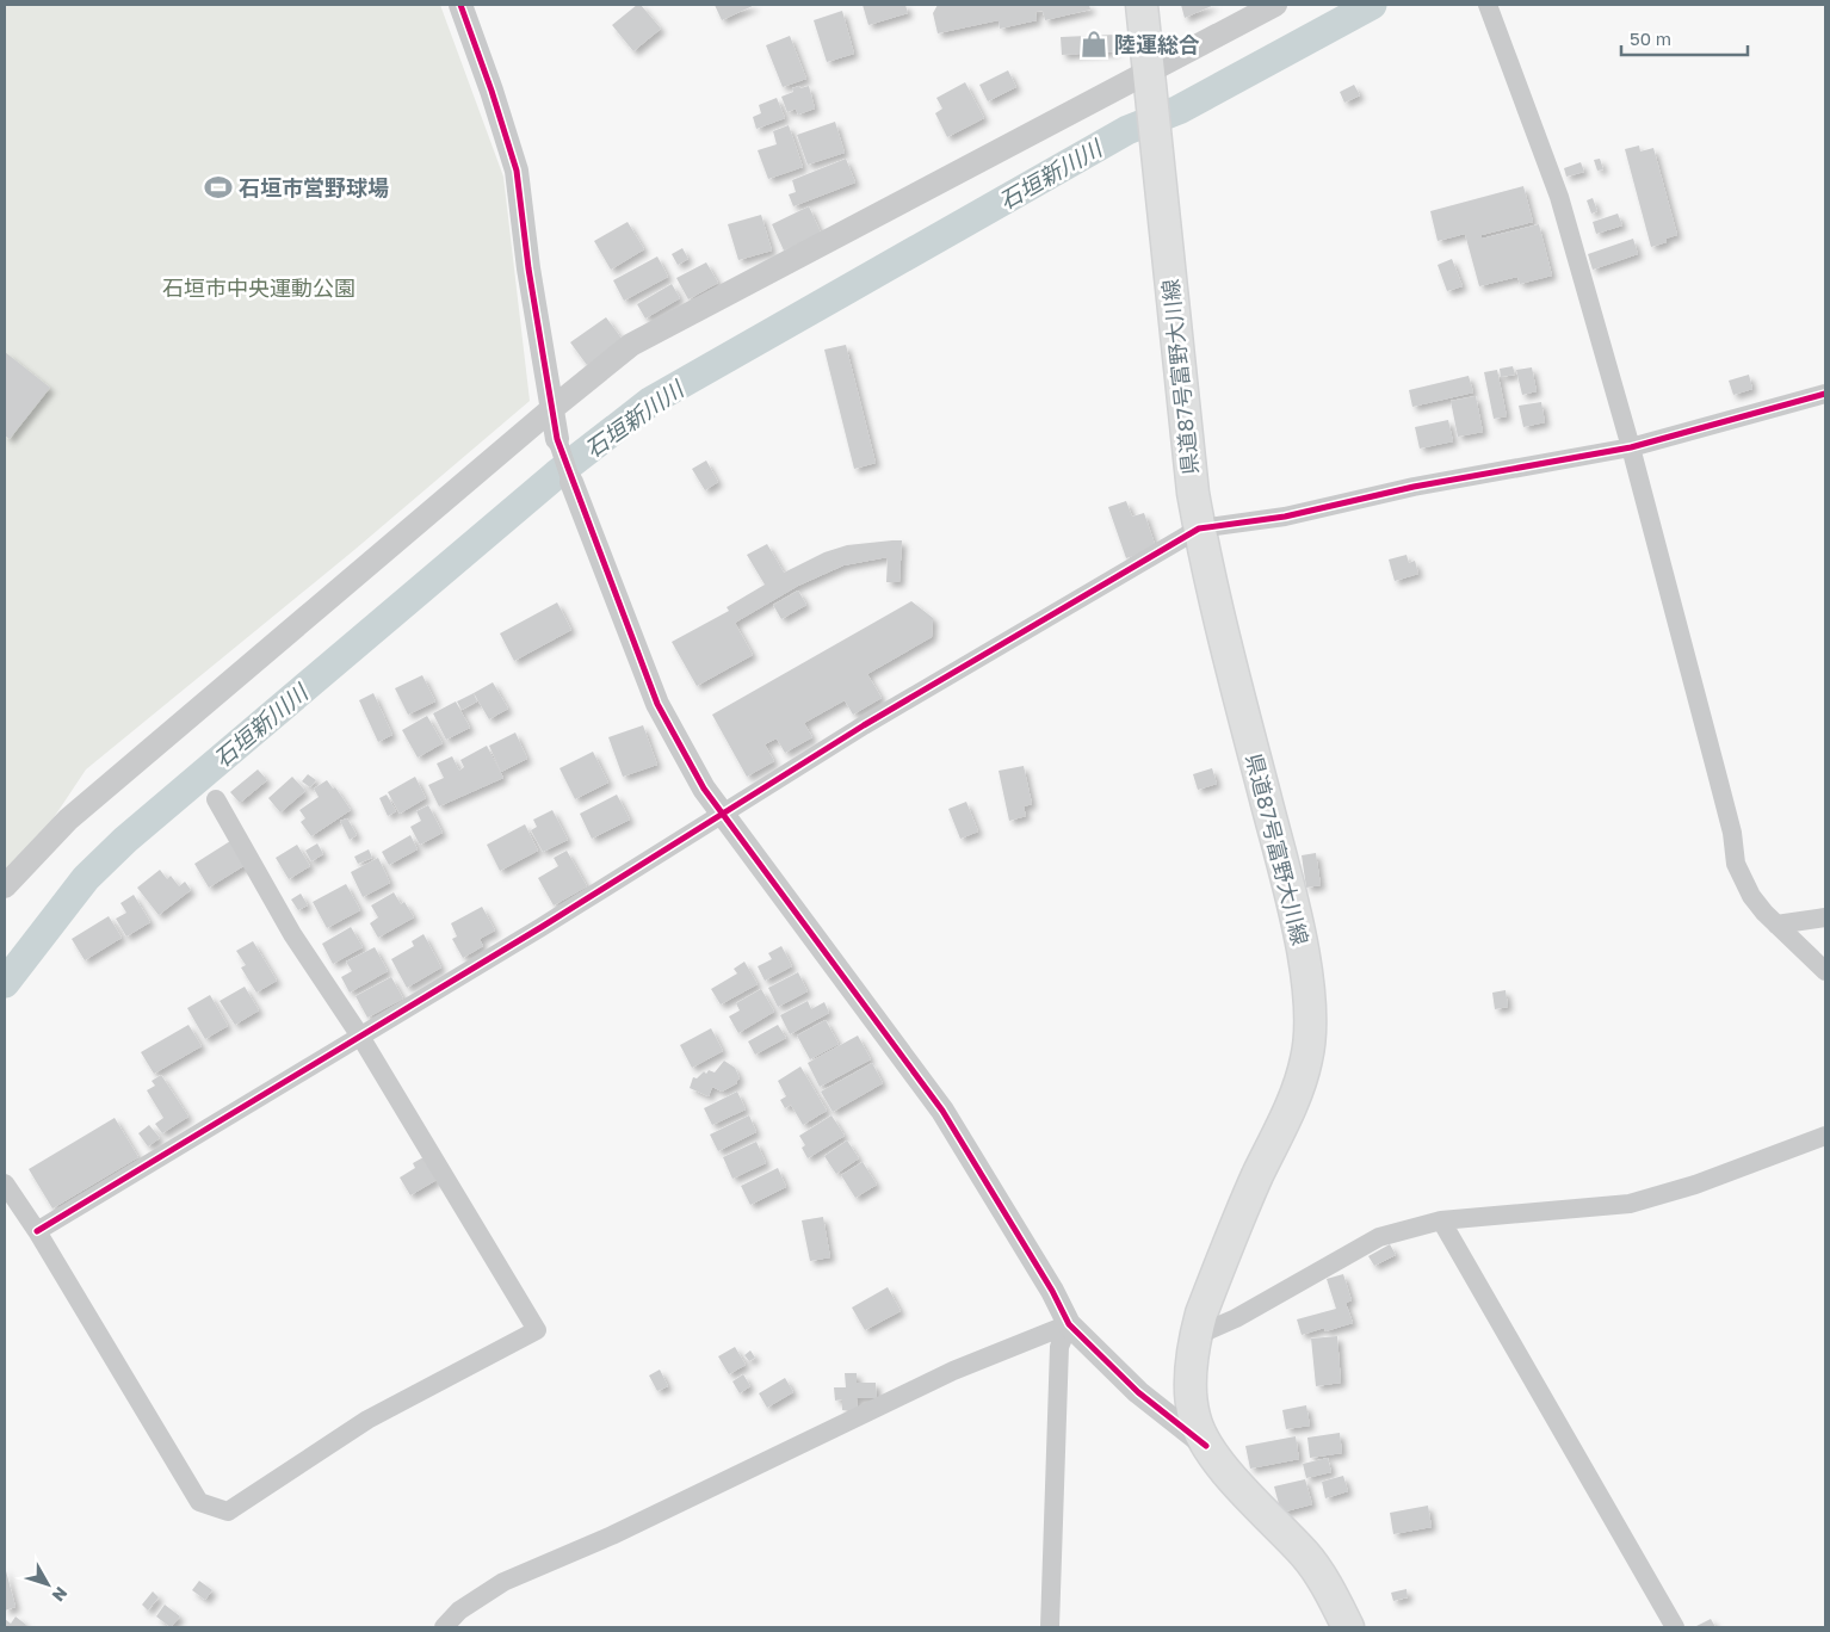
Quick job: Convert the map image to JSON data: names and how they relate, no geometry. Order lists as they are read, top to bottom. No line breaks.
{"streets":{"main road":["県道87号富野大川線"]},"water":["石垣新川川"],"parks":["石垣市中央運動公園"],"places":{"shop":["陸運総合"],"sports":["石垣市営野球場"]},"scale_bar":"50 m","north":"bottom right"}
